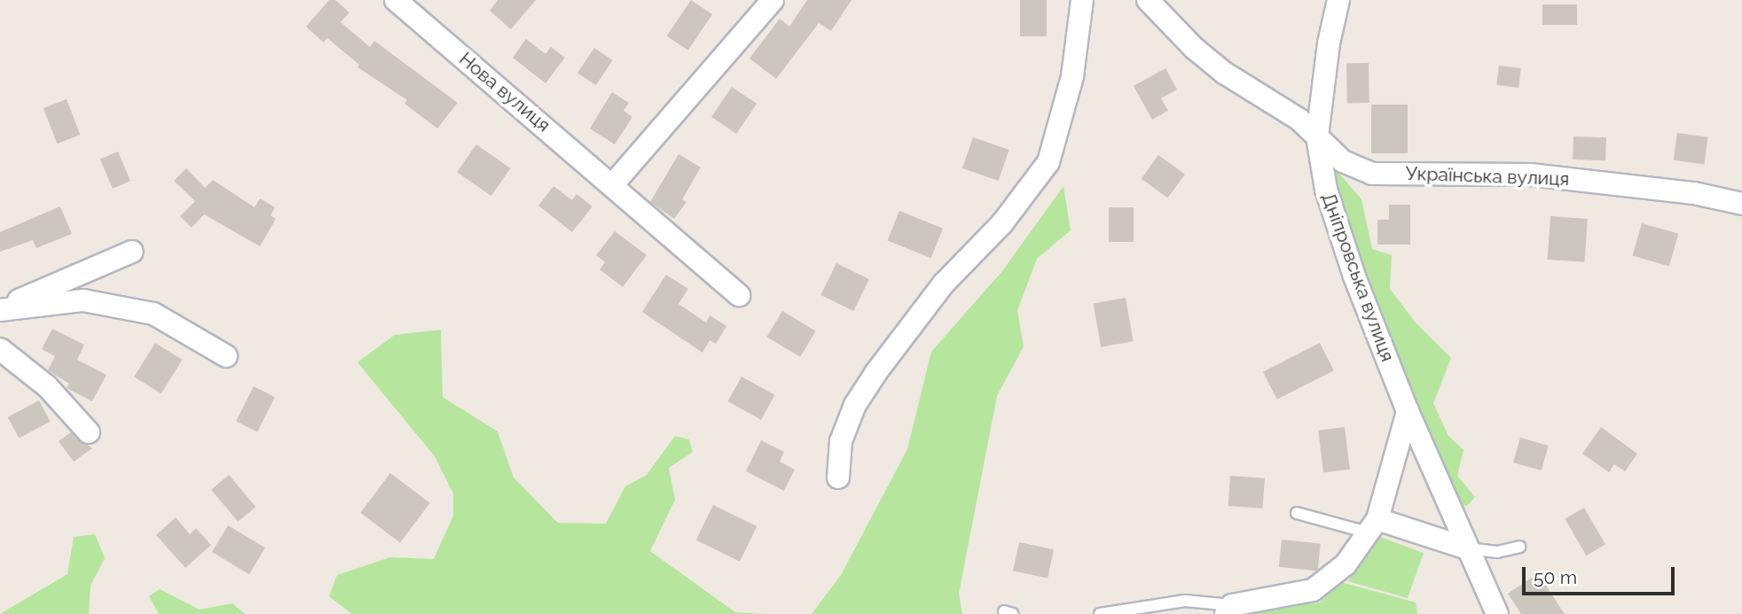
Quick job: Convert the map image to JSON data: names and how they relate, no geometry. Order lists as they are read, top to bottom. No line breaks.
{"streets":{"street":["Нова вулиця","Українська вулиця","Дніпровська вулиця"]},"crossings":[["Українська вулиця","Дніпровська вулиця"]],"scale_bar":"50 m"}
